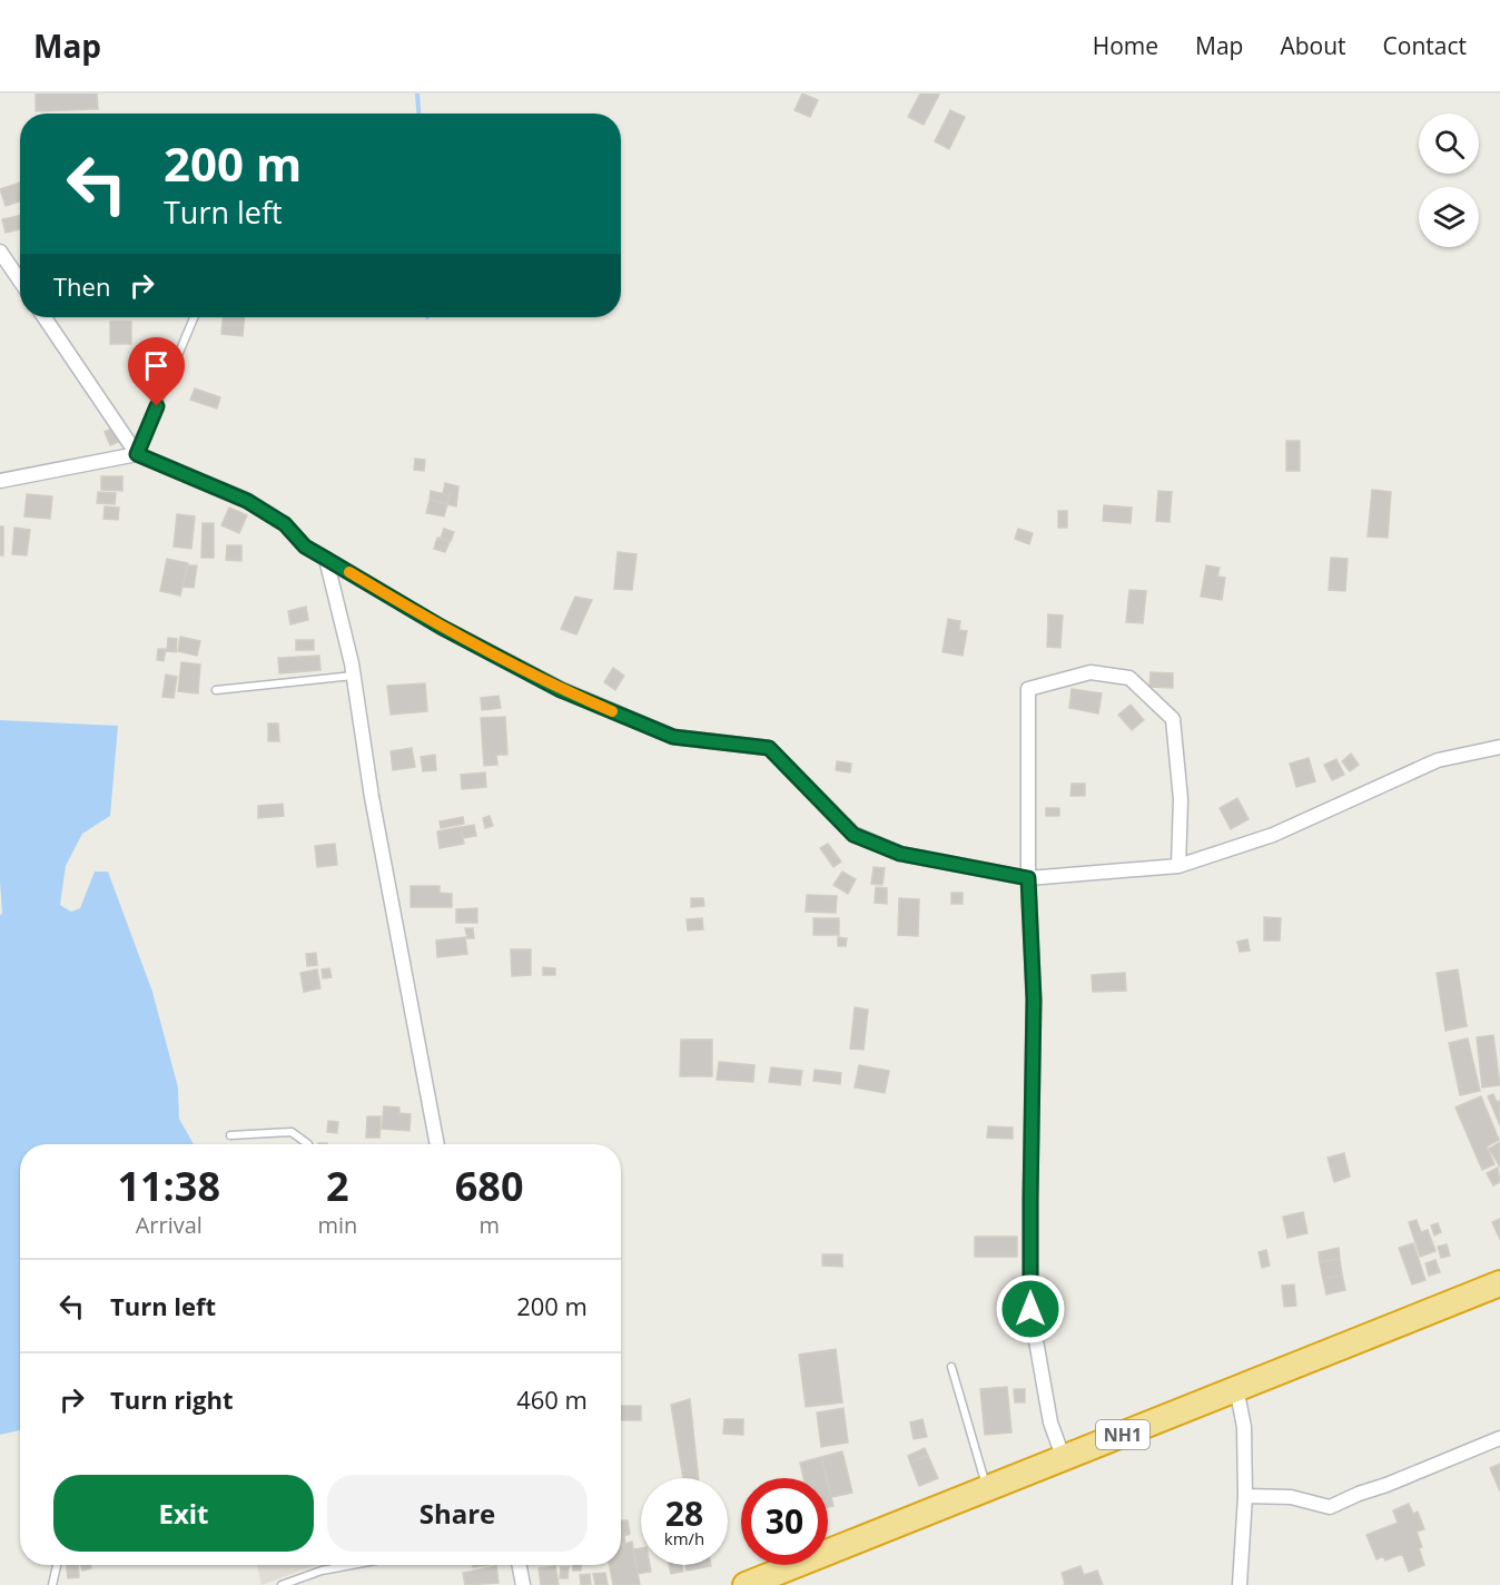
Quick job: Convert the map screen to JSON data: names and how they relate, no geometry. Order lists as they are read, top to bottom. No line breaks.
{"streets":{"highway":["NH1"]},"page":{"header":"Map","nav":["Home","Map","About","Contact"],"turn":["200 m","Turn left"],"then":"Then","eta":["11:38","Arrival","2","min","680","m"],"list":[{"name":"Turn left","value":"200 m"},{"name":"Turn right","value":"460 m"}],"buttons":["Exit","Share"],"speed":"28 km/h","limit":"30"}}
